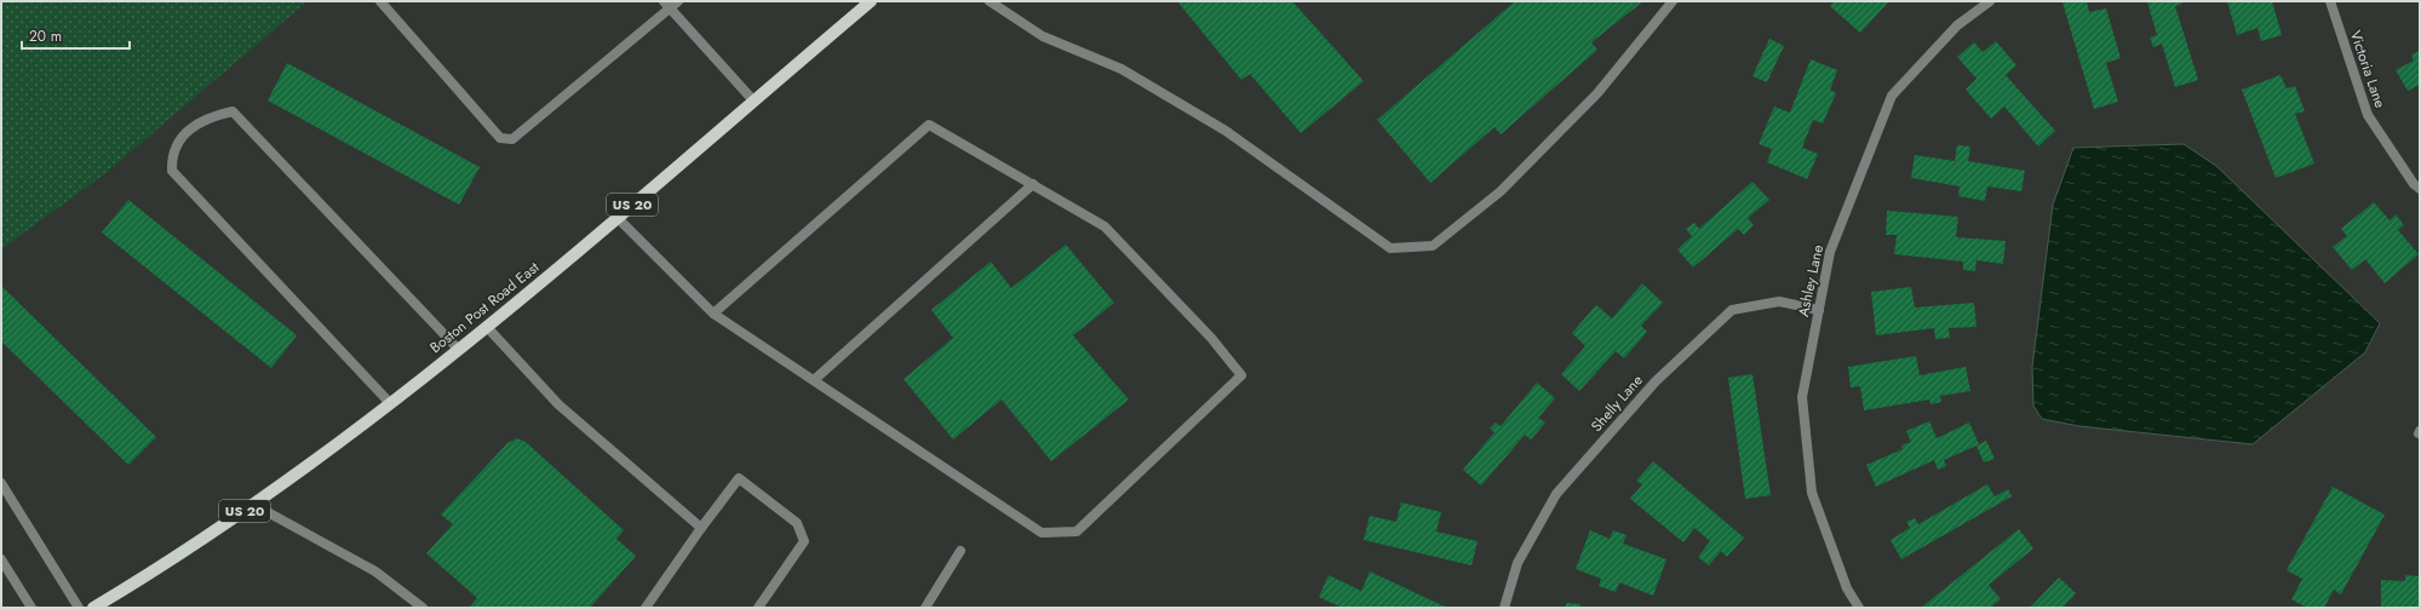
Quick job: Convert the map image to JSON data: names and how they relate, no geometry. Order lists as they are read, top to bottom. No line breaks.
{"streets":{"main road":["US 20","Boston Post Road East"],"street":["Victoria Lane","Ashley Lane","Shelly Lane"]},"crossings":[["Ashley Lane","Shelly Lane"]],"scale_bar":"20 m"}
